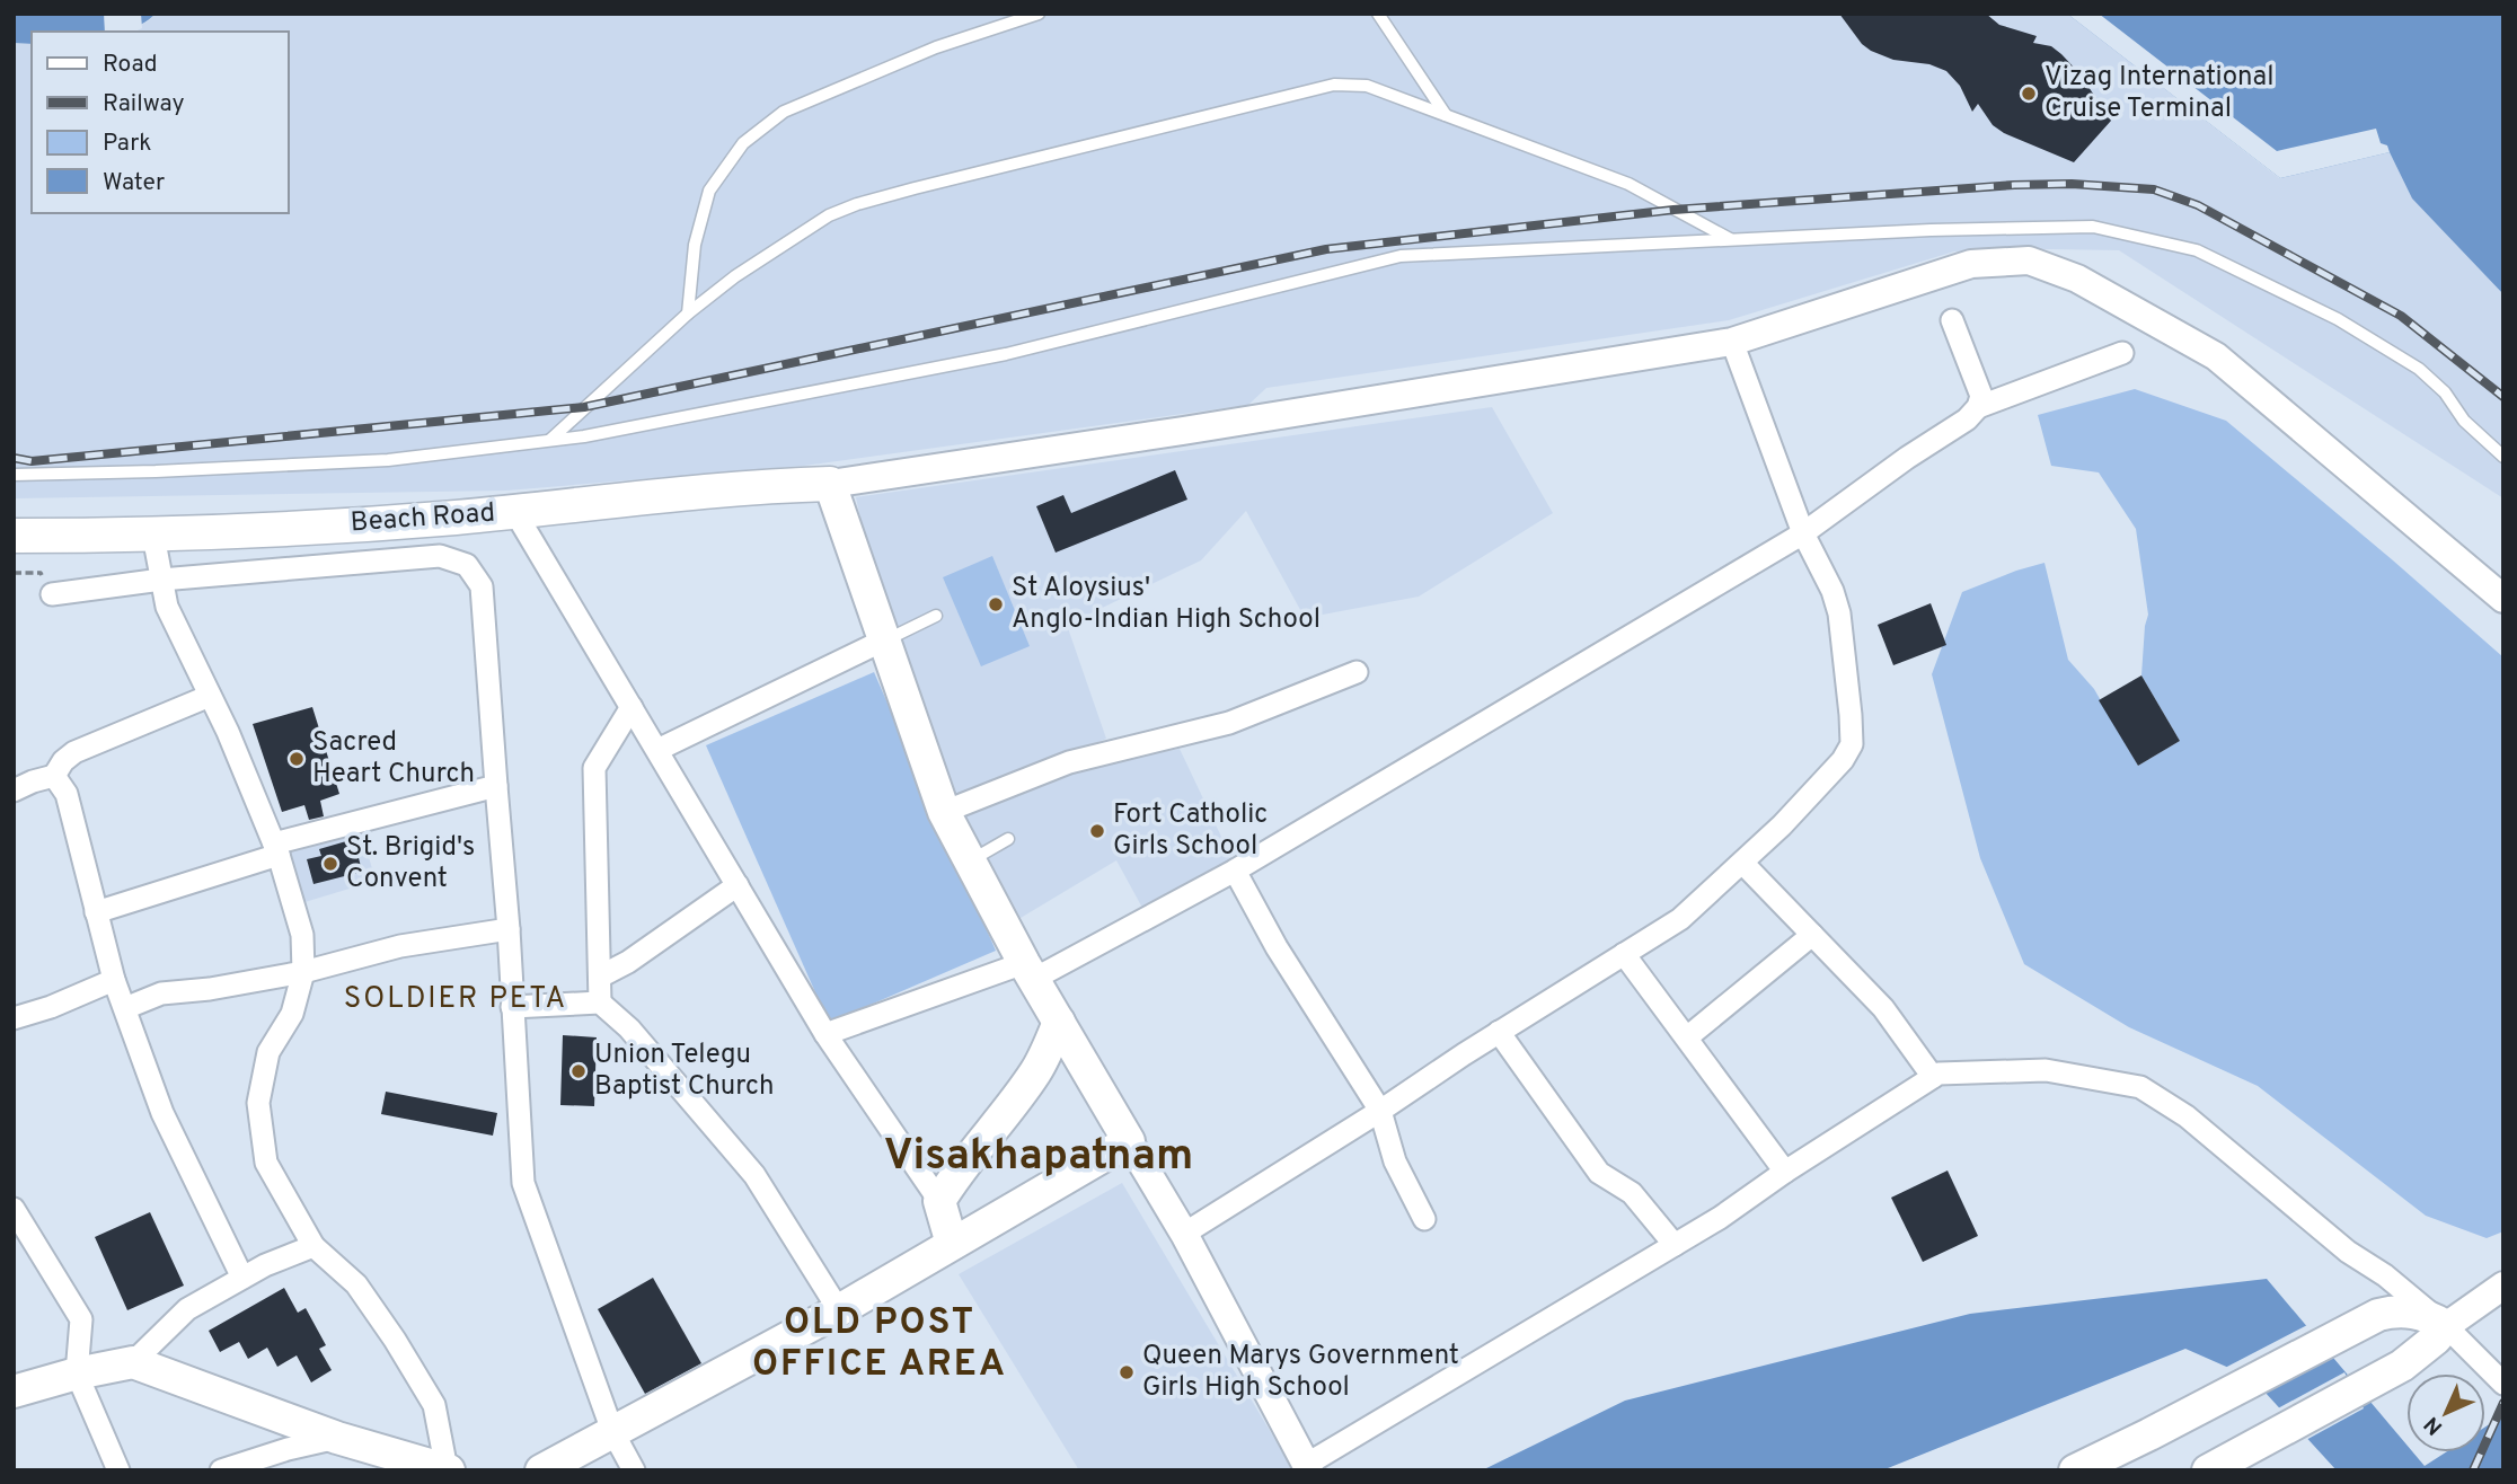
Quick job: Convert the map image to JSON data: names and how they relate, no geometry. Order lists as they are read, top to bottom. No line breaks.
{"streets":{"main road":["Beach Road"]},"districts":["SOLDIER PETA","Visakhapatnam","OLD POST OFFICE AREA"],"places":["Vizag International Cruise Terminal","St Aloysius' Anglo-Indian High School","Sacred Heart Church","Fort Catholic Girls School","St. Brigid's Convent","Union Telegu Baptist Church","Queen Marys Government Girls High School"],"legend":["Road","Railway","Park","Water"],"north":"bottom left"}
